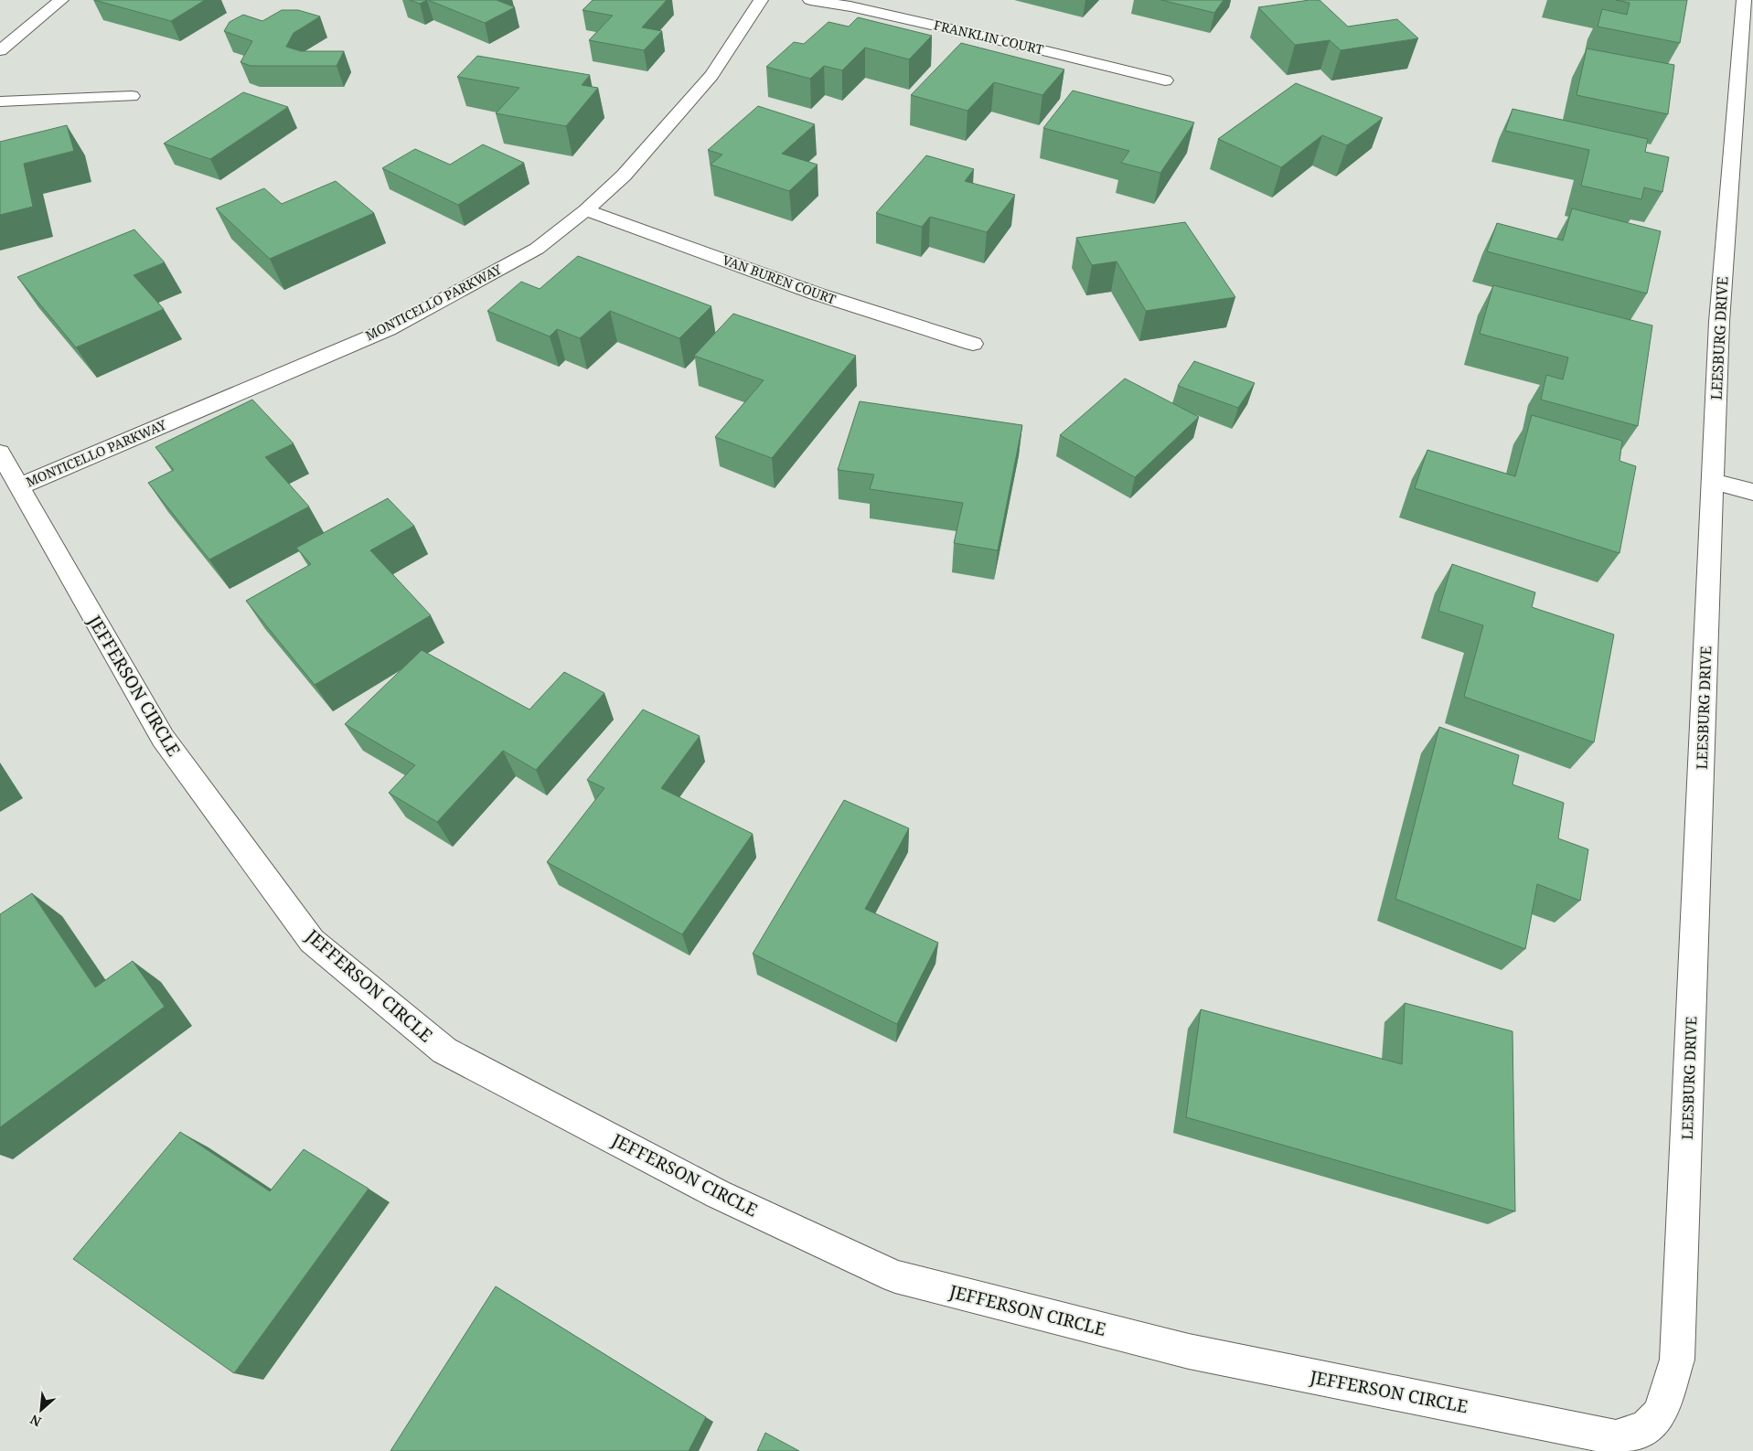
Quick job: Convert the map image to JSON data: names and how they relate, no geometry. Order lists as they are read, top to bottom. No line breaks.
{"streets":{"street":["FRANKLIN COURT","VAN BUREN COURT","MONTICELLO PARKWAY","LEESBURG DRIVE","JEFFERSON CIRCLE"]},"crossings":[["VAN BUREN COURT","MONTICELLO PARKWAY"],["MONTICELLO PARKWAY","JEFFERSON CIRCLE"],["LEESBURG DRIVE","JEFFERSON CIRCLE"]],"north":"bottom left"}
